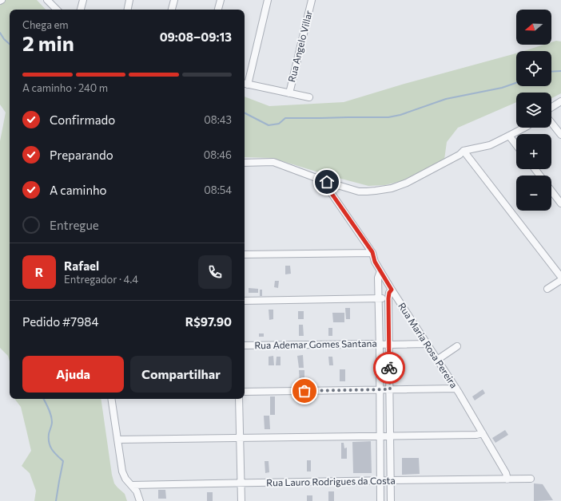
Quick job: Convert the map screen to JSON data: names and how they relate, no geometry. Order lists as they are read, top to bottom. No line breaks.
{"streets":{"street":["Rua Angelo Villar","Rua Ademar Gomes Santana","Rua Maria Rosa Pereira","Rua Lauro Rodrigues da Costa"]},"crossings":[["Rua Ademar Gomes Santana","Rua Maria Rosa Pereira"],["Rua Maria Rosa Pereira","Rua Lauro Rodrigues da Costa"]],"north":"left","page":{"map_buttons":["+","−"],"heading":["2 min","Chega em","09:08–09:13"],"panel":["Rafael","Entregador · 4.4","Pedido #7984","R$97.90"],"bar":"A caminho · 240 m","list":[["Confirmado","08:43"],["Preparando","08:46"],["A caminho","08:54"],"Entregue"],"round":"R","buttons":["Ajuda","Compartilhar"]}}
